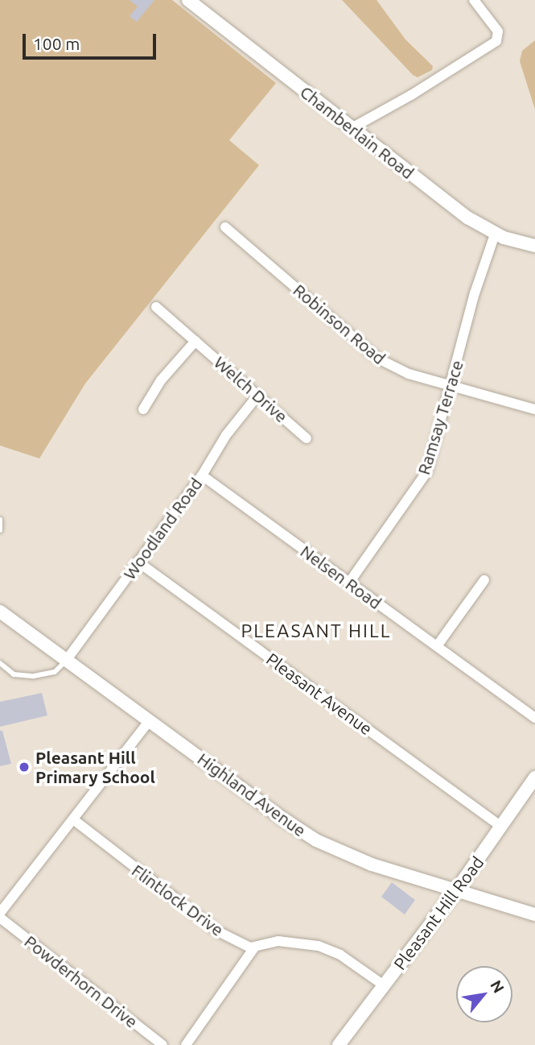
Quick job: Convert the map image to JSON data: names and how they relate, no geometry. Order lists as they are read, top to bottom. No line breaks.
{"streets":{"street":["Chamberlain Road","Robinson Road","Welch Drive","Ramsay Terrace","Woodland Road","Nelsen Road","Pleasant Avenue","Highland Avenue","Flintlock Drive","Pleasant Hill Road","Powderhorn Drive"]},"crossings":[["Chamberlain Road","Ramsay Terrace"],["Robinson Road","Ramsay Terrace"],["Welch Drive","Woodland Road"],["Ramsay Terrace","Nelsen Road"],["Woodland Road","Nelsen Road"],["Woodland Road","Pleasant Avenue"],["Woodland Road","Highland Avenue"],["Pleasant Avenue","Pleasant Hill Road"],["Highland Avenue","Pleasant Hill Road"]],"districts":["PLEASANT HILL"],"places":["Pleasant Hill Primary School"],"scale_bar":"100 m","north":"top right"}
